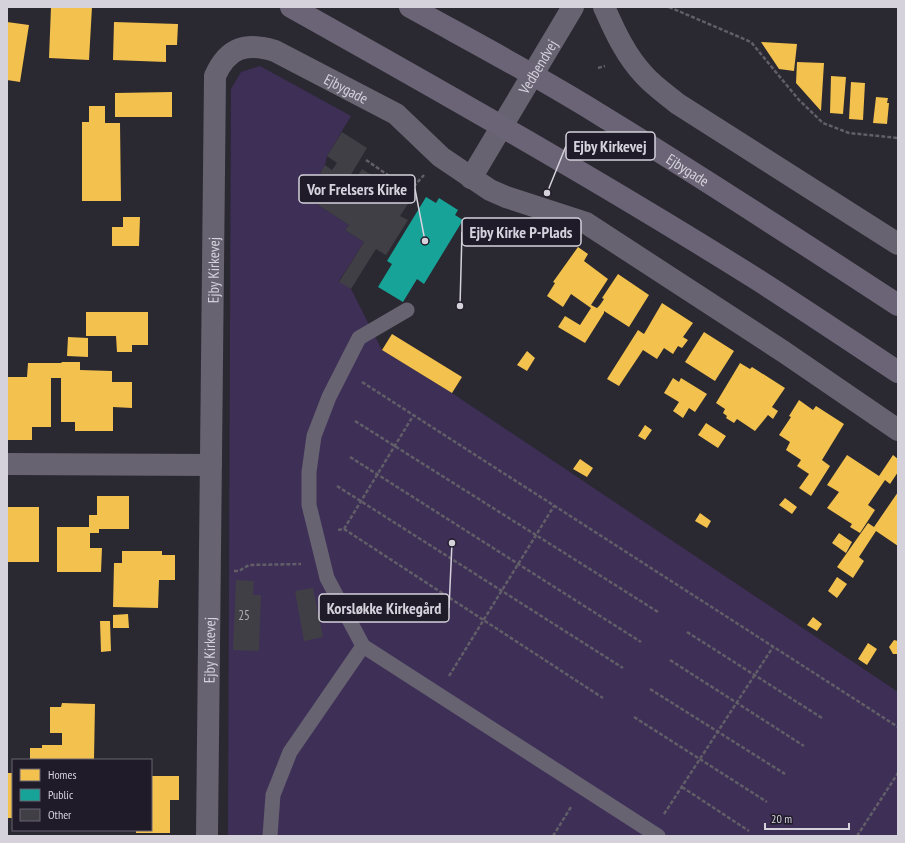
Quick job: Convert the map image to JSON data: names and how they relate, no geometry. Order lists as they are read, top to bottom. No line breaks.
{"streets":{"main road":["Ejbygade"],"street":["Vedbendvej","Ejby Kirkevej"]},"crossings":[["Vedbendvej","Ejbygade"],["Ejbygade","Ejby Kirkevej"]],"places":["Ejby Kirkevej","Vor Frelsers Kirke","Ejby Kirke P-Plads","Korsløkke Kirkegård"],"house_numbers":["25"],"legend":["Homes","Public","Other"],"scale_bar":"20 m"}
